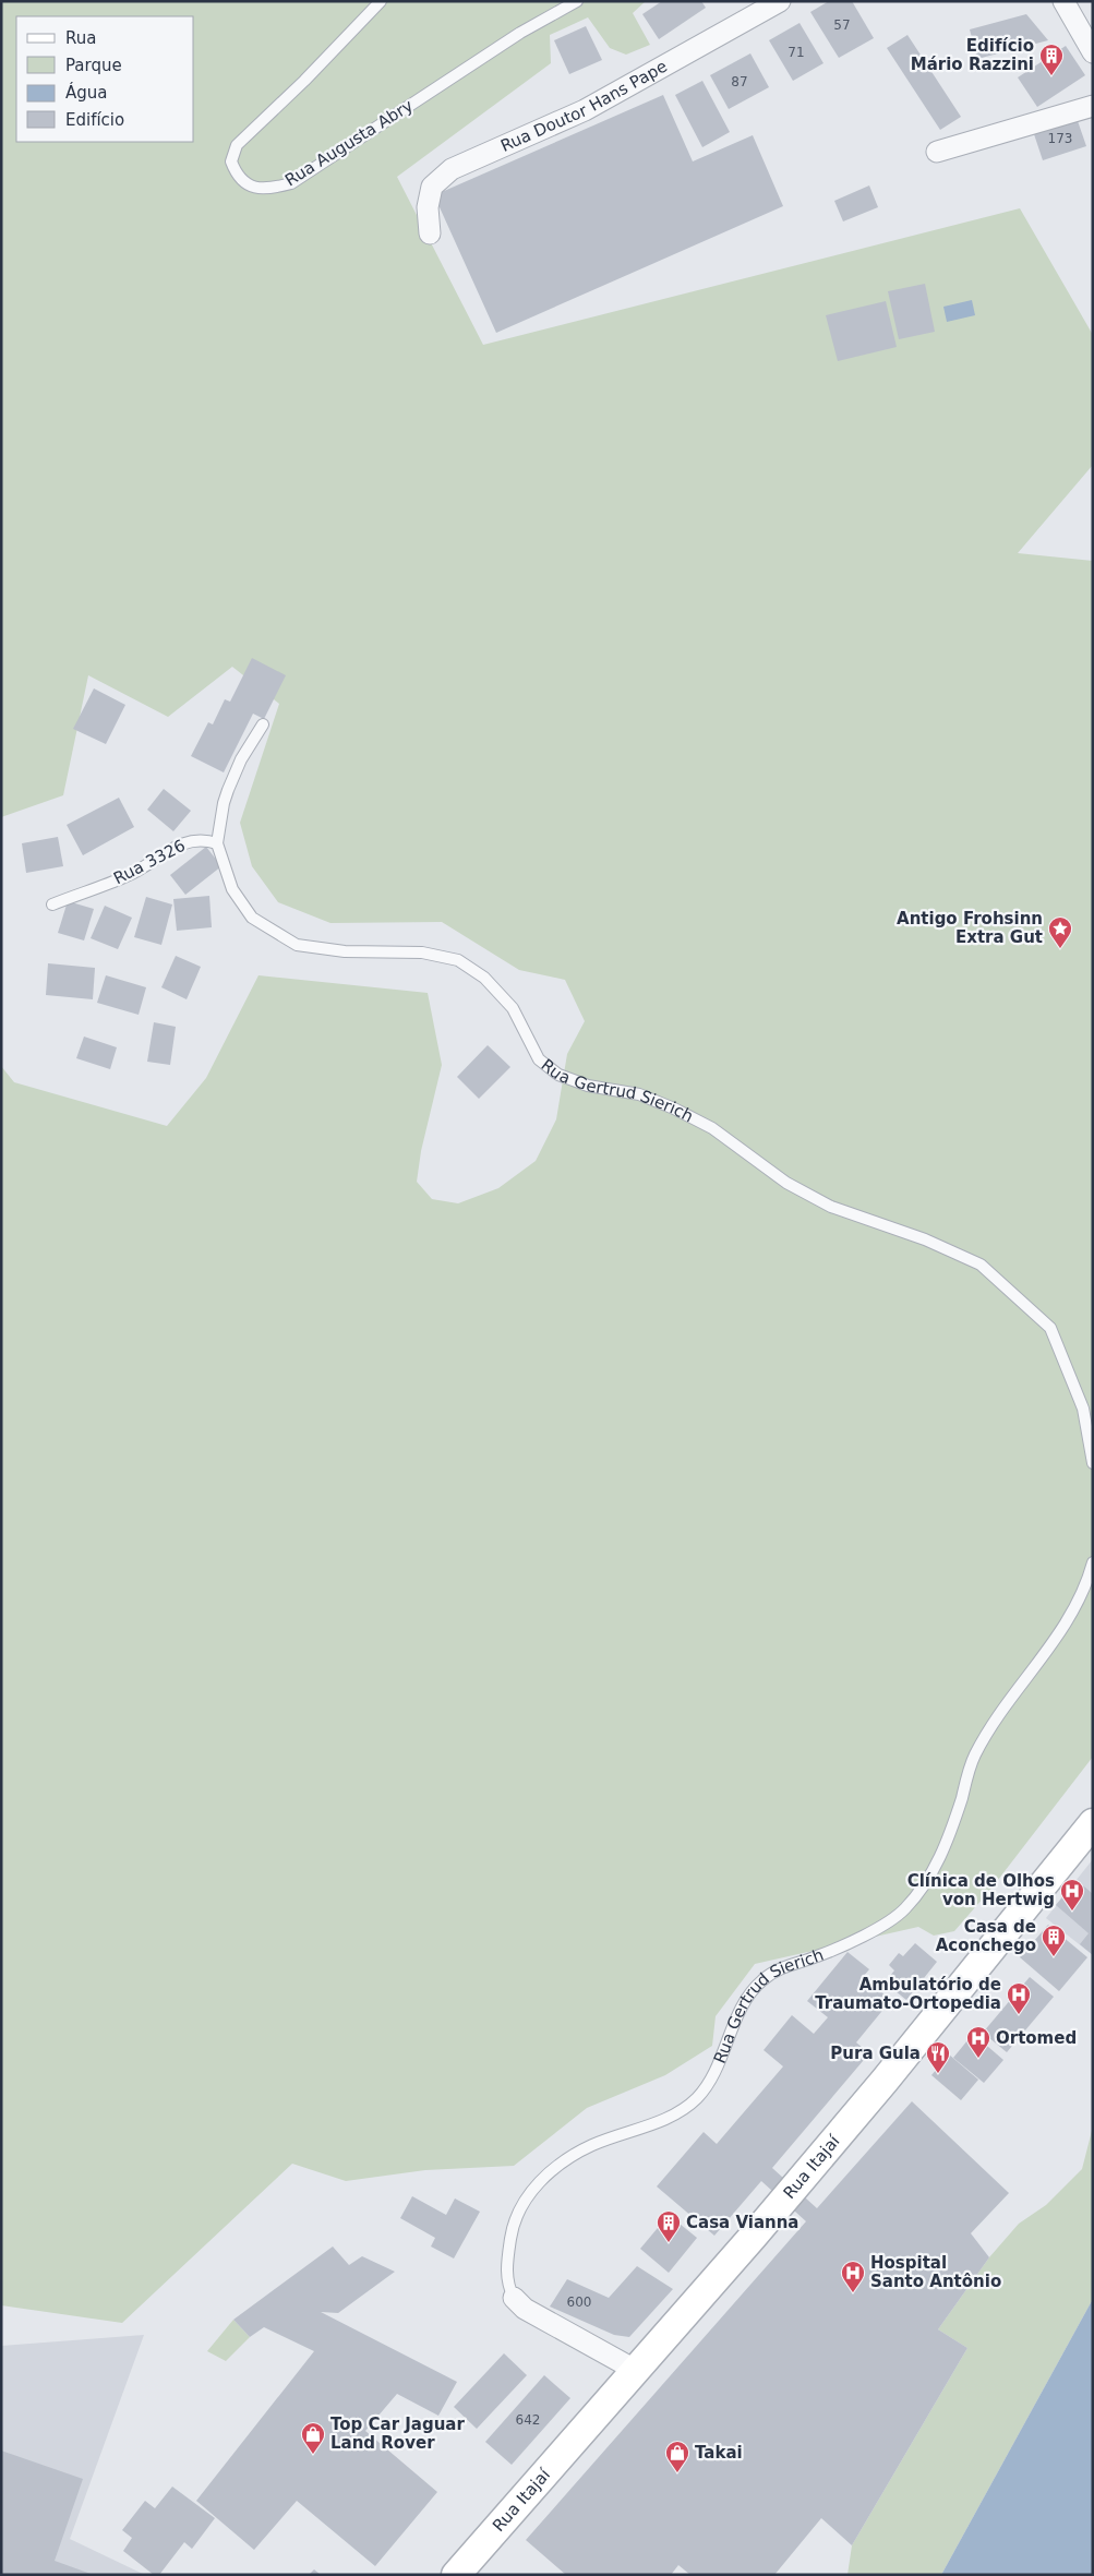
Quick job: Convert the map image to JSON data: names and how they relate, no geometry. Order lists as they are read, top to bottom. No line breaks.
{"streets":{"main road":["Rua Itajaí"],"street":["Rua Doutor Hans Pape","Rua Gertrud Sierich"],"lane":["Rua Augusta Abry","Rua 3326"]},"crossings":[["Rua 3326","Rua Gertrud Sierich"],["Rua Gertrud Sierich","Rua Itajaí"]],"places":{"building":["Edifício Mário Razzini","Casa de Aconchego","Casa Vianna"],"place":["Antigo Frohsinn Extra Gut"],"hospital":["Clínica de Olhos von Hertwig","Ambulatório de Traumato-Ortopedia","Ortomed","Hospital Santo Antônio"],"restaurant":["Pura Gula"],"shop":["Top Car Jaguar Land Rover","Takai"]},"house_numbers":["57","71","87","173","600","642"],"legend":["Rua","Parque","Água","Edifício"]}
